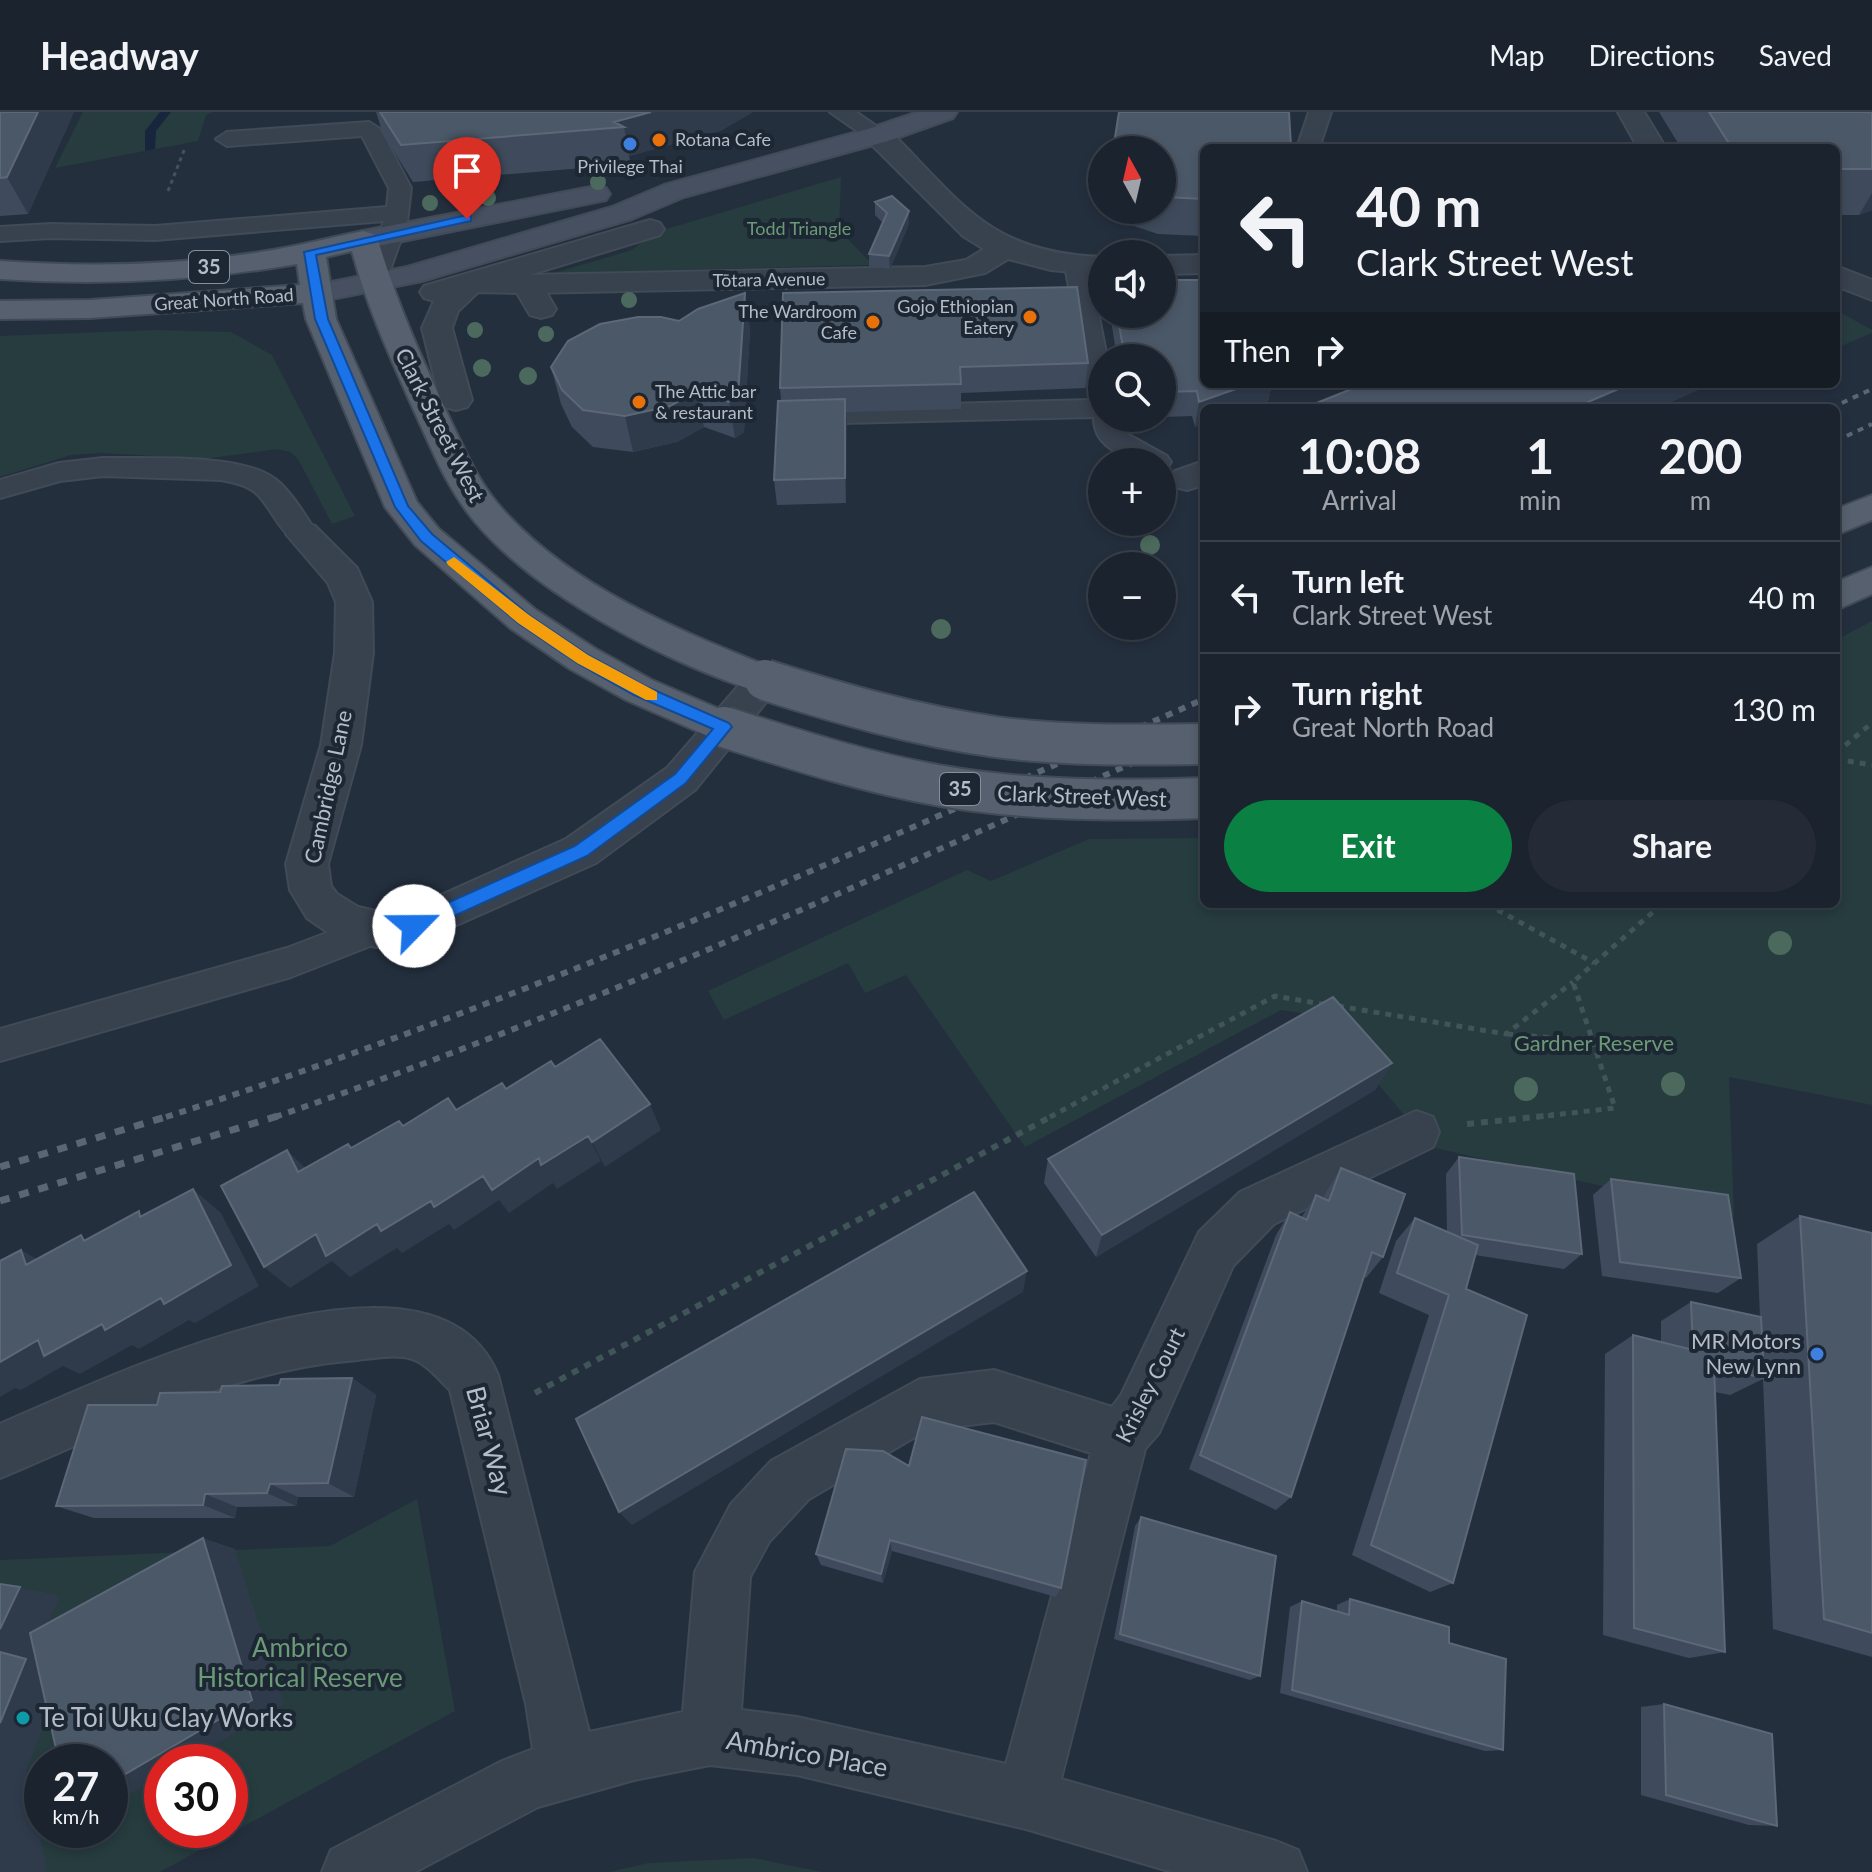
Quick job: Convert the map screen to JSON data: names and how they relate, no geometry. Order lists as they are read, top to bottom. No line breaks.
{"streets":{"main road":["35","Great North Road","Clark Street West"],"street":["Tōtara Avenue","Cambridge Lane","Krisley Court","Briar Way","Ambrico Place"]},"crossings":[["Great North Road","Clark Street West"],["Clark Street West","Cambridge Lane"],["Krisley Court","Ambrico Place"],["Briar Way","Ambrico Place"]],"parks":["Todd Triangle","Gardner Reserve","Ambrico Historical Reserve"],"places":["Rotana Cafe","Privilege Thai","Gojo Ethiopian Eatery","The Wardroom Cafe","The Attic bar & restaurant","MR Motors New Lynn","Te Toi Uku Clay Works"],"north":"top","page":{"header":"Headway","nav":["Map","Directions","Saved"],"map_buttons":["+","−"],"turn":["40 m","Clark Street West"],"then":"Then","eta":["10:08","Arrival","1","min","200","m"],"list":[{"name":"Turn left","note":"Clark Street West","value":"40 m"},{"name":"Turn right","note":"Great North Road","value":"130 m"}],"buttons":["Exit","Share"],"speed":"27 km/h","limit":"30"}}
